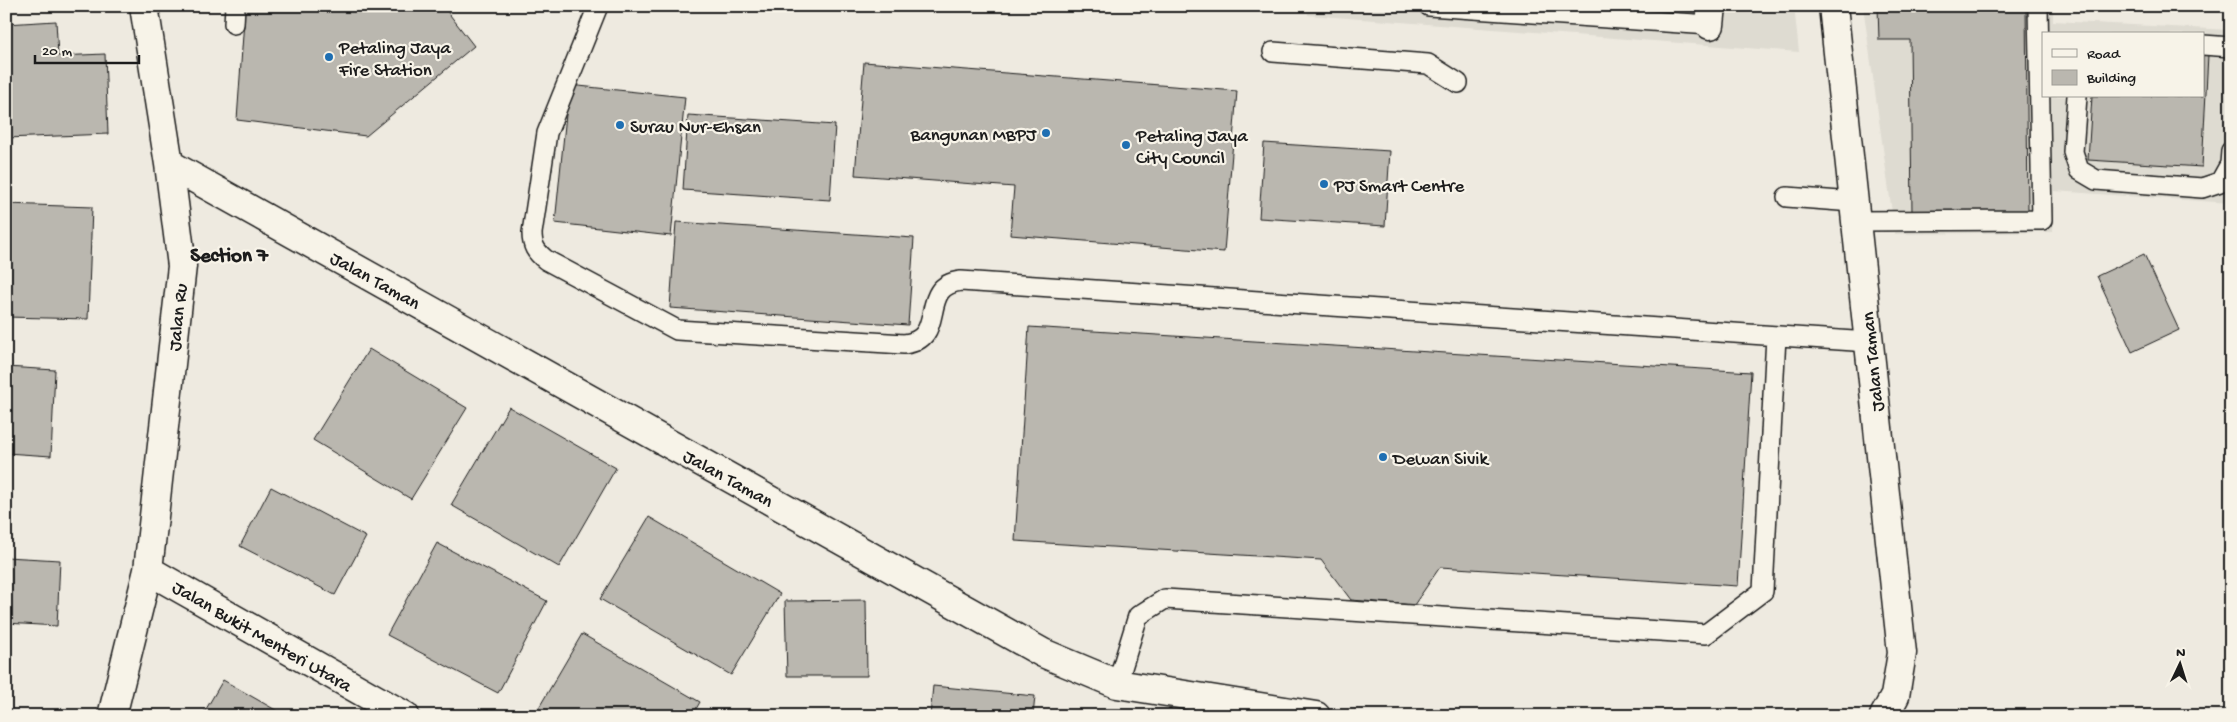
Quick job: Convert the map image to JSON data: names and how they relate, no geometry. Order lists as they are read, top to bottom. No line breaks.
{"streets":{"street":["Jalan Taman","Jalan Ru","Jalan Bukit Menteri Utara"]},"crossings":[["Jalan Taman","Jalan Ru"],["Jalan Ru","Jalan Bukit Menteri Utara"]],"districts":["Section 7"],"places":["Petaling Jaya Fire Station","Surau Nur-Ehsan","Bangunan MBPJ","Petaling Jaya City Council","PJ Smart Centre","Dewan Sivik"],"legend":["Road","Building"],"scale_bar":"20 m","north":"top"}
